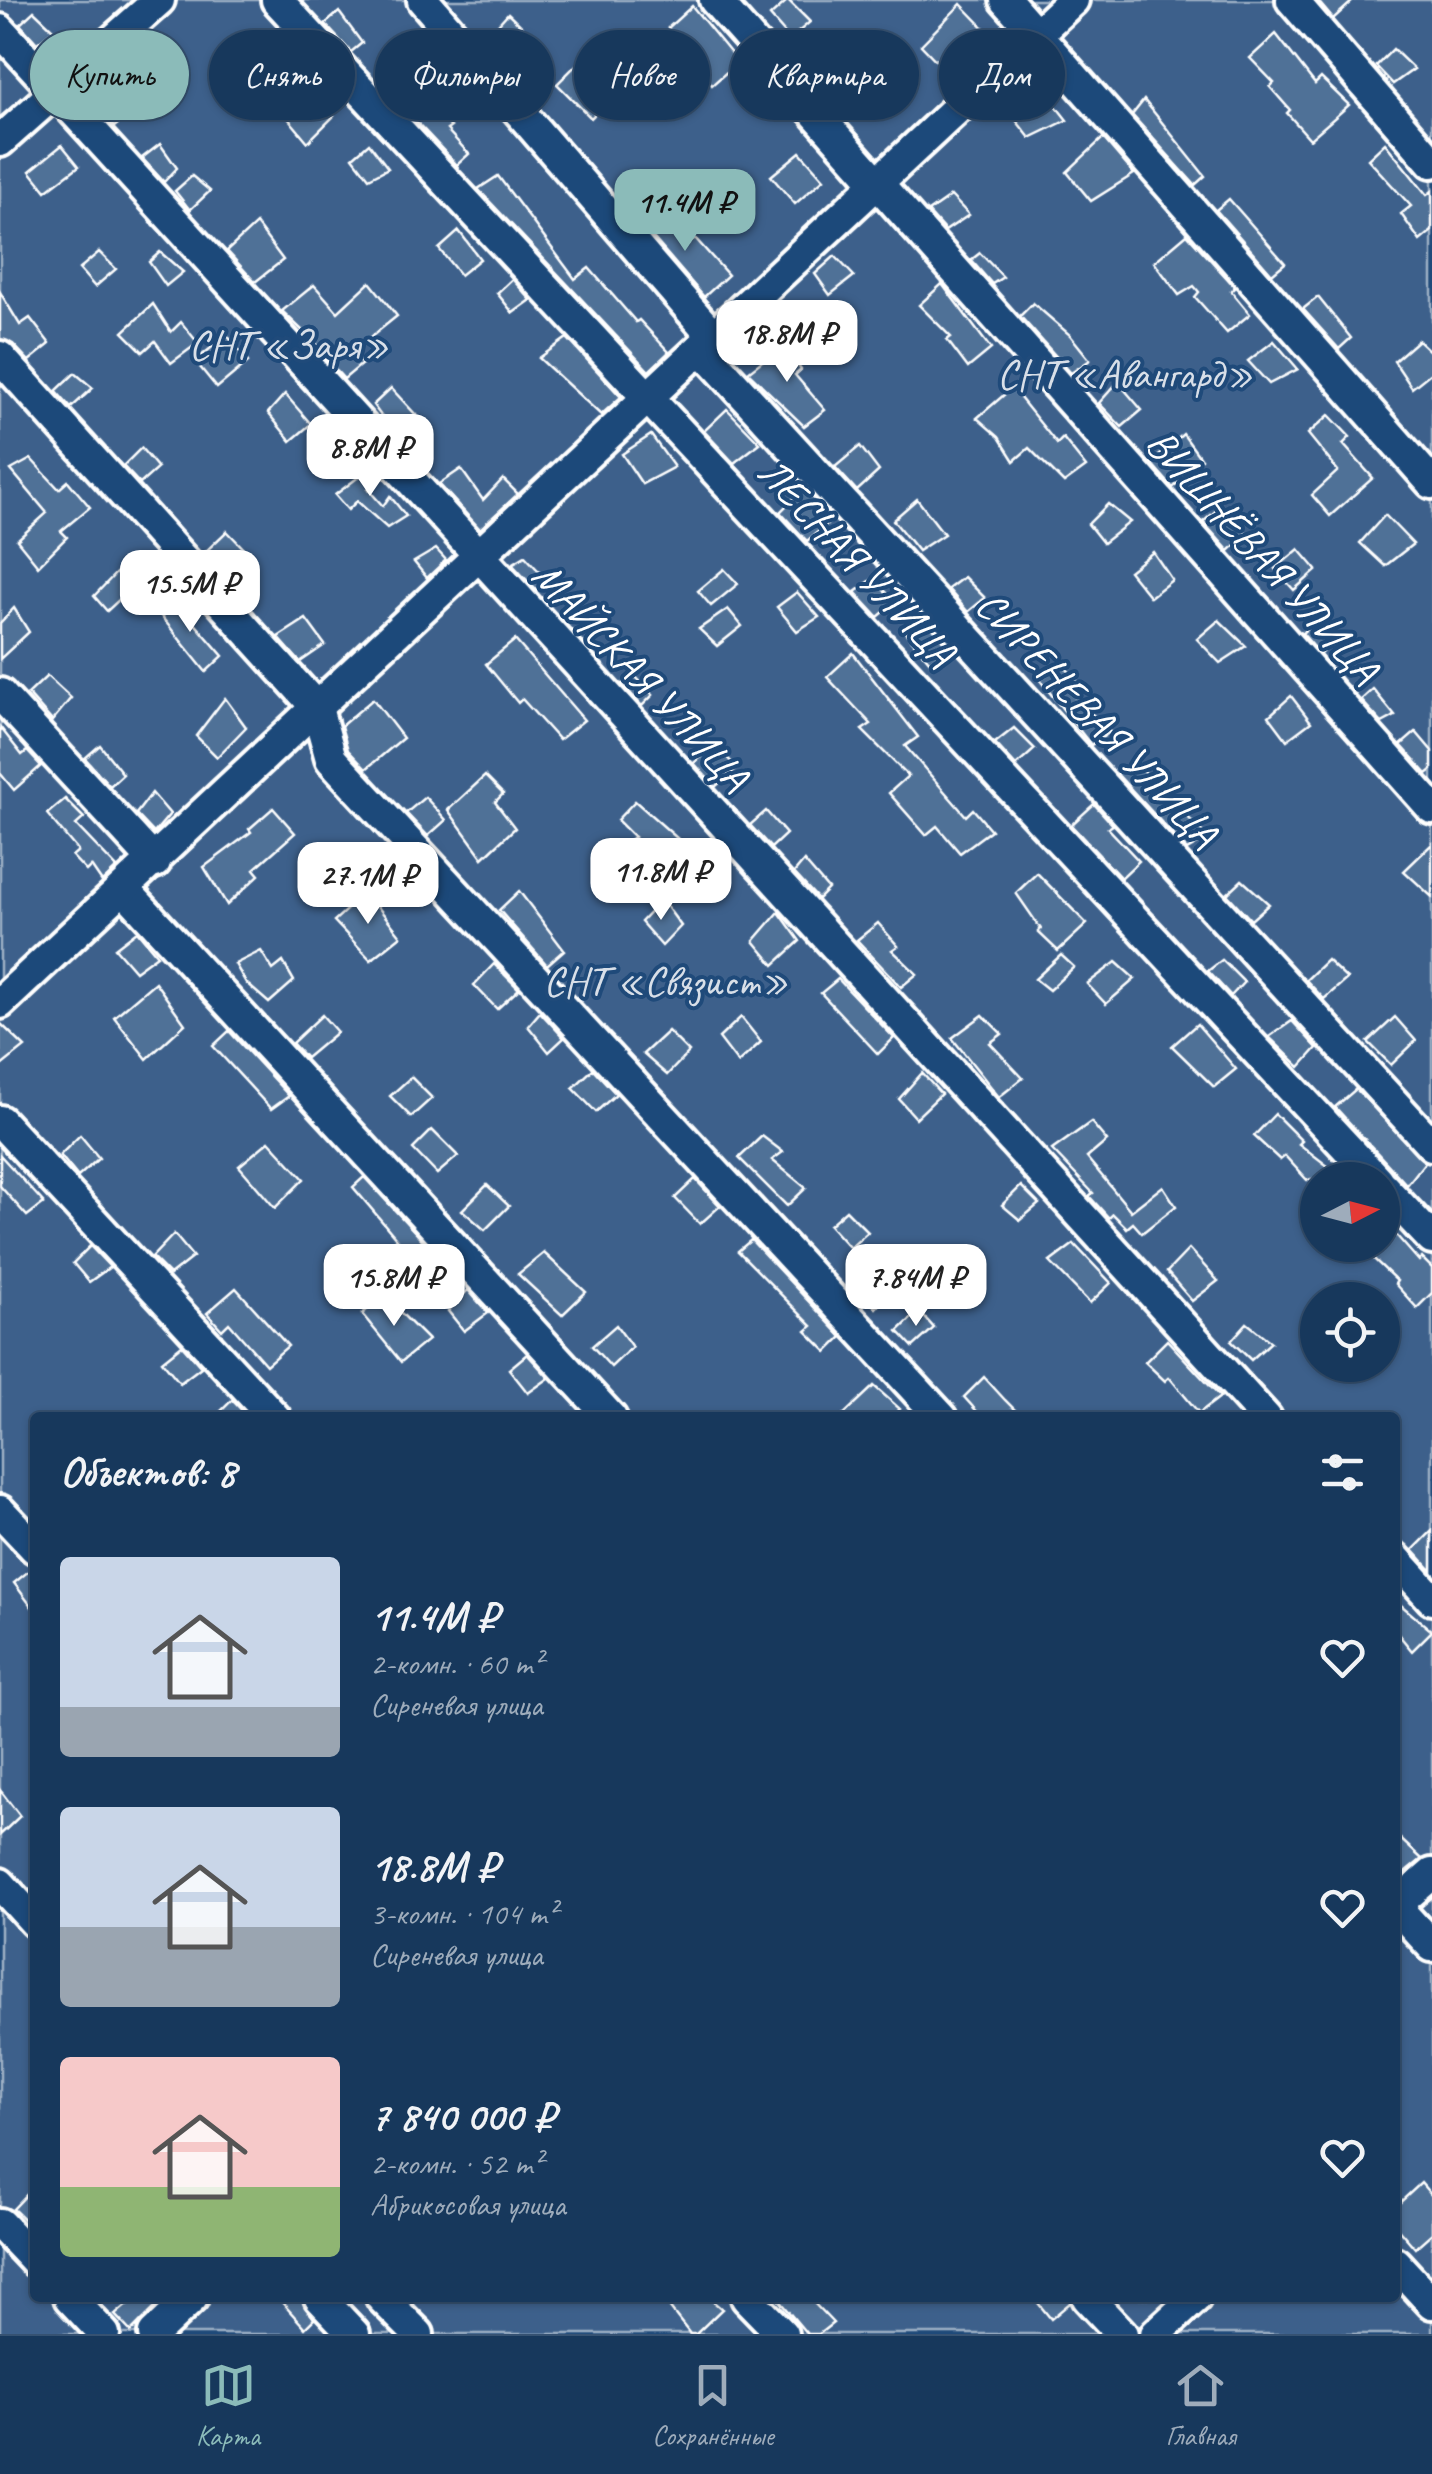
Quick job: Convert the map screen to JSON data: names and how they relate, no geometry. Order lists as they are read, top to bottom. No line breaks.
{"streets":{"street":["ВИШНЁВАЯ УЛИЦА","ЛЕСНАЯ УЛИЦА","МАЙСКАЯ УЛИЦА","СИРЕНЕВАЯ УЛИЦА"]},"parks":["СНТ «Заря»","СНТ «Авангард»","СНТ «Связист»"],"north":"right","page":{"chip":["Купить","Снять","Фильтры","Новое","Квартира","Дом"],"price":["11.4M ₽","18.8M ₽","8.8M ₽","15.5M ₽","11.8M ₽","27.1M ₽","15.8M ₽","7.84M ₽"],"heading":"Объектов: 8","list":[{"name":"11.4M ₽","note":"2-комн. · 60 m² · Сиреневая улица"},{"name":"18.8M ₽","note":"3-комн. · 104 m² · Сиреневая улица"},{"name":"7 840 000 ₽","note":"2-комн. · 52 m² · Абрикосовая улица"}],"tabs":["Карта","Сохранённые","Главная"]}}
